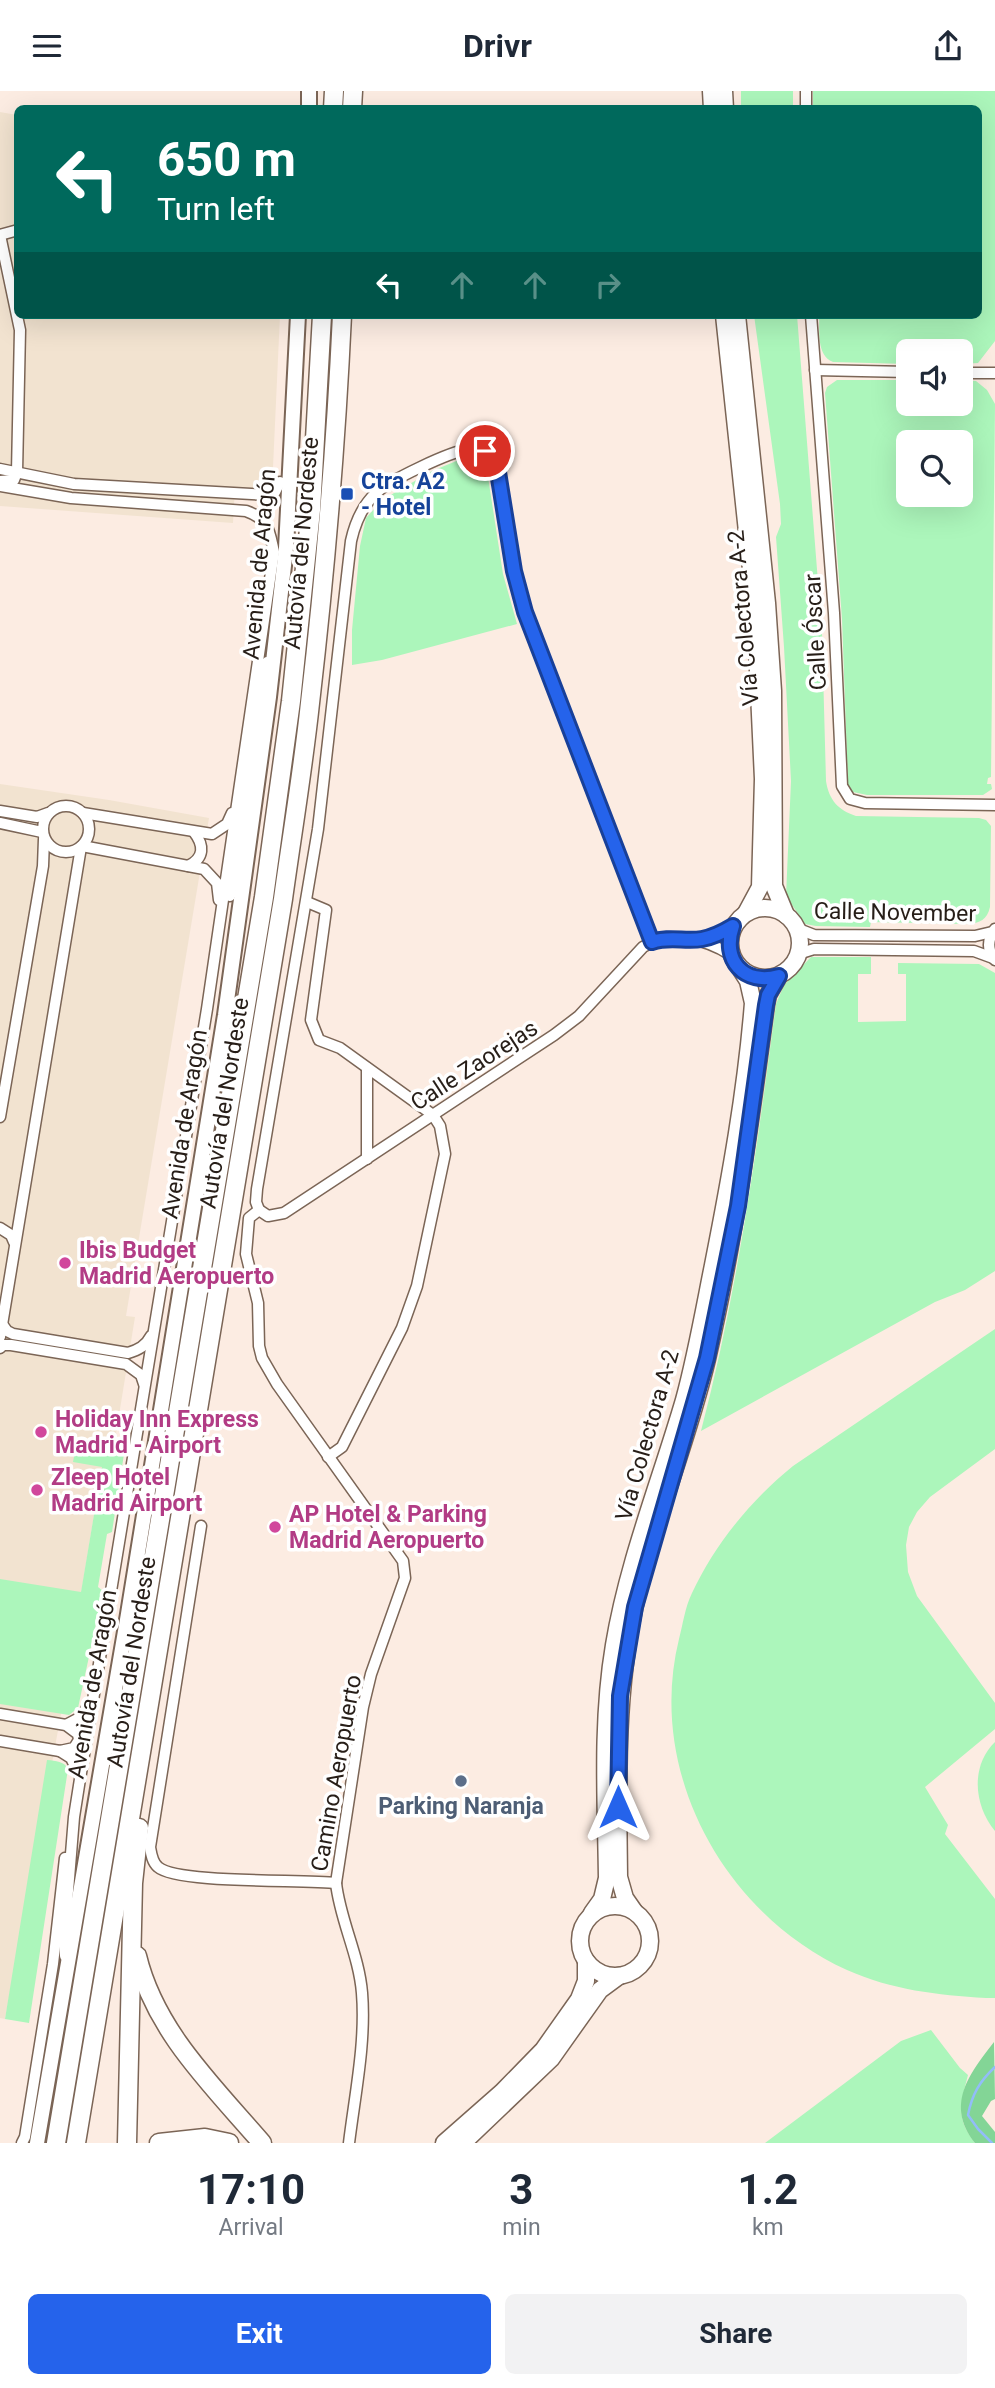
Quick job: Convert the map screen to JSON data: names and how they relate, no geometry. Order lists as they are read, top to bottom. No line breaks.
{"streets":{"highway":["Autovía del Nordeste"],"main road":["Vía Colectora A-2"],"street":["Avenida de Aragón","Calle Óscar","Calle November","Calle Zaorejas","Camino Aeropuerto"]},"crossings":[["Vía Colectora A-2","Calle November"],["Calle Zaorejas","Camino Aeropuerto"]],"places":{"transit":["Ctra. A2 - Hotel"],"other":["Ibis Budget Madrid Aeropuerto","Holiday Inn Express Madrid - Airport","Zleep Hotel Madrid Airport","AP Hotel & Parking Madrid Aeropuerto","Parking Naranja"]},"page":{"header":"Drivr","turn":["650 m","Turn left"],"eta":["17:10","Arrival","3","min","1.2","km"],"buttons":["Exit","Share"]}}
